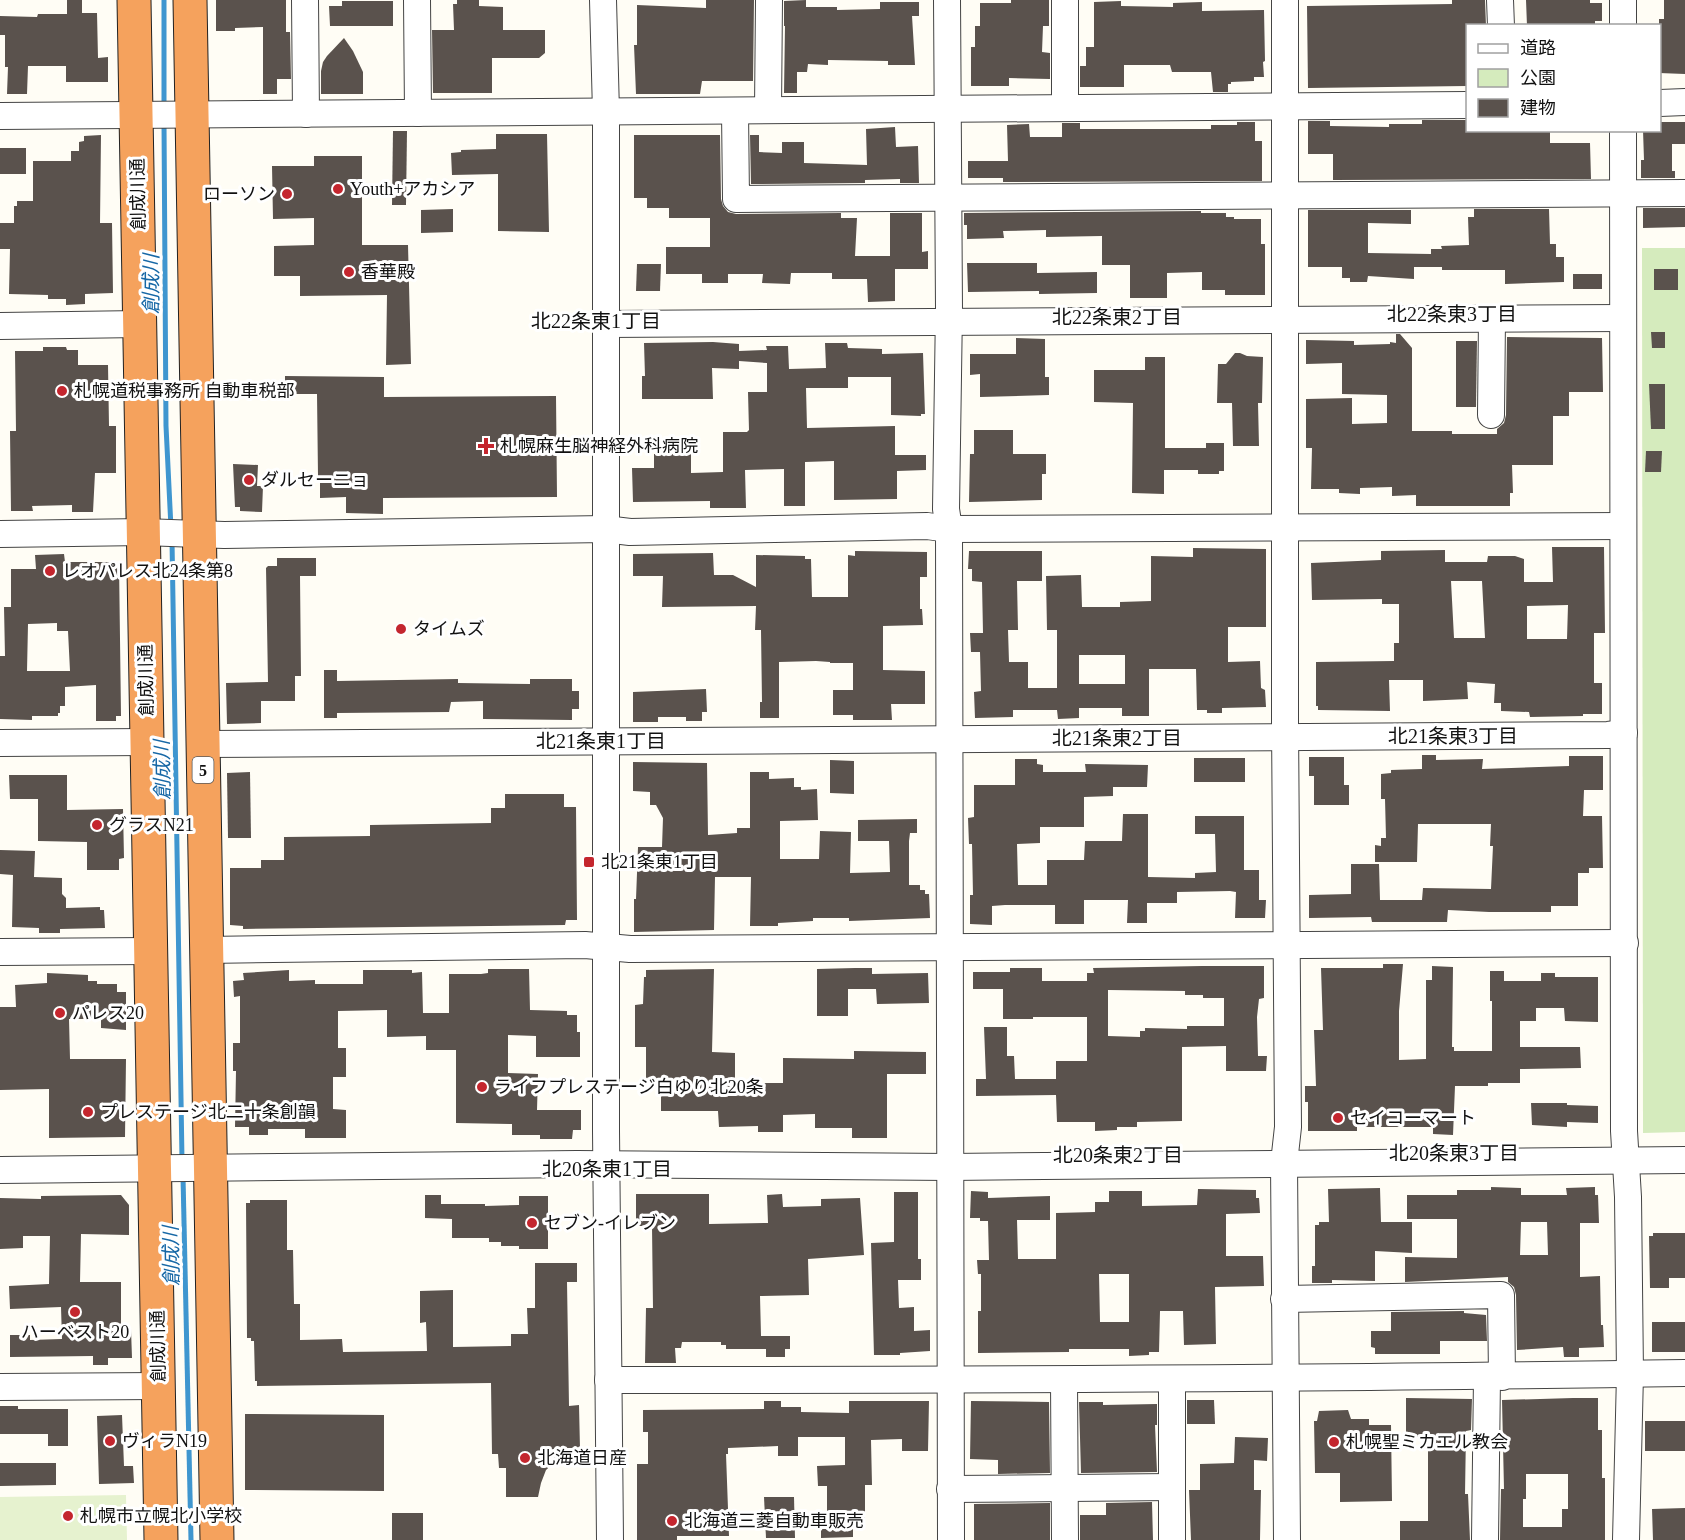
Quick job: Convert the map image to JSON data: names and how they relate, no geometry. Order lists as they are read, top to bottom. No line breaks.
{"streets":{"highway":["創成川通","5"]},"districts":["北22条東3丁目","北22条東2丁目","北22条東1丁目","北21条東3丁目","北21条東2丁目","北21条東1丁目","北20条東3丁目","北20条東2丁目","北20条東1丁目"],"water":["創成川"],"places":{"other":["Youth+アカシア","ローソン","香華殿","札幌道税事務所 自動車税部","ダルセーニョ","レオパレス北24条第8","タイムズ","グラスN21","パレス20","ライフプレステージ白ゆり北20条","プレステージ北二十条創韻","セイコーマート","セブン-イレブン","ハーベスト20","ヴィラN19","札幌聖ミカエル教会","北海道日産","札幌市立幌北小学校","北海道三菱自動車販売"],"health":["札幌麻生脳神経外科病院"],"transit":["北21条東1丁目"]},"legend":["道路","公園","建物"]}
